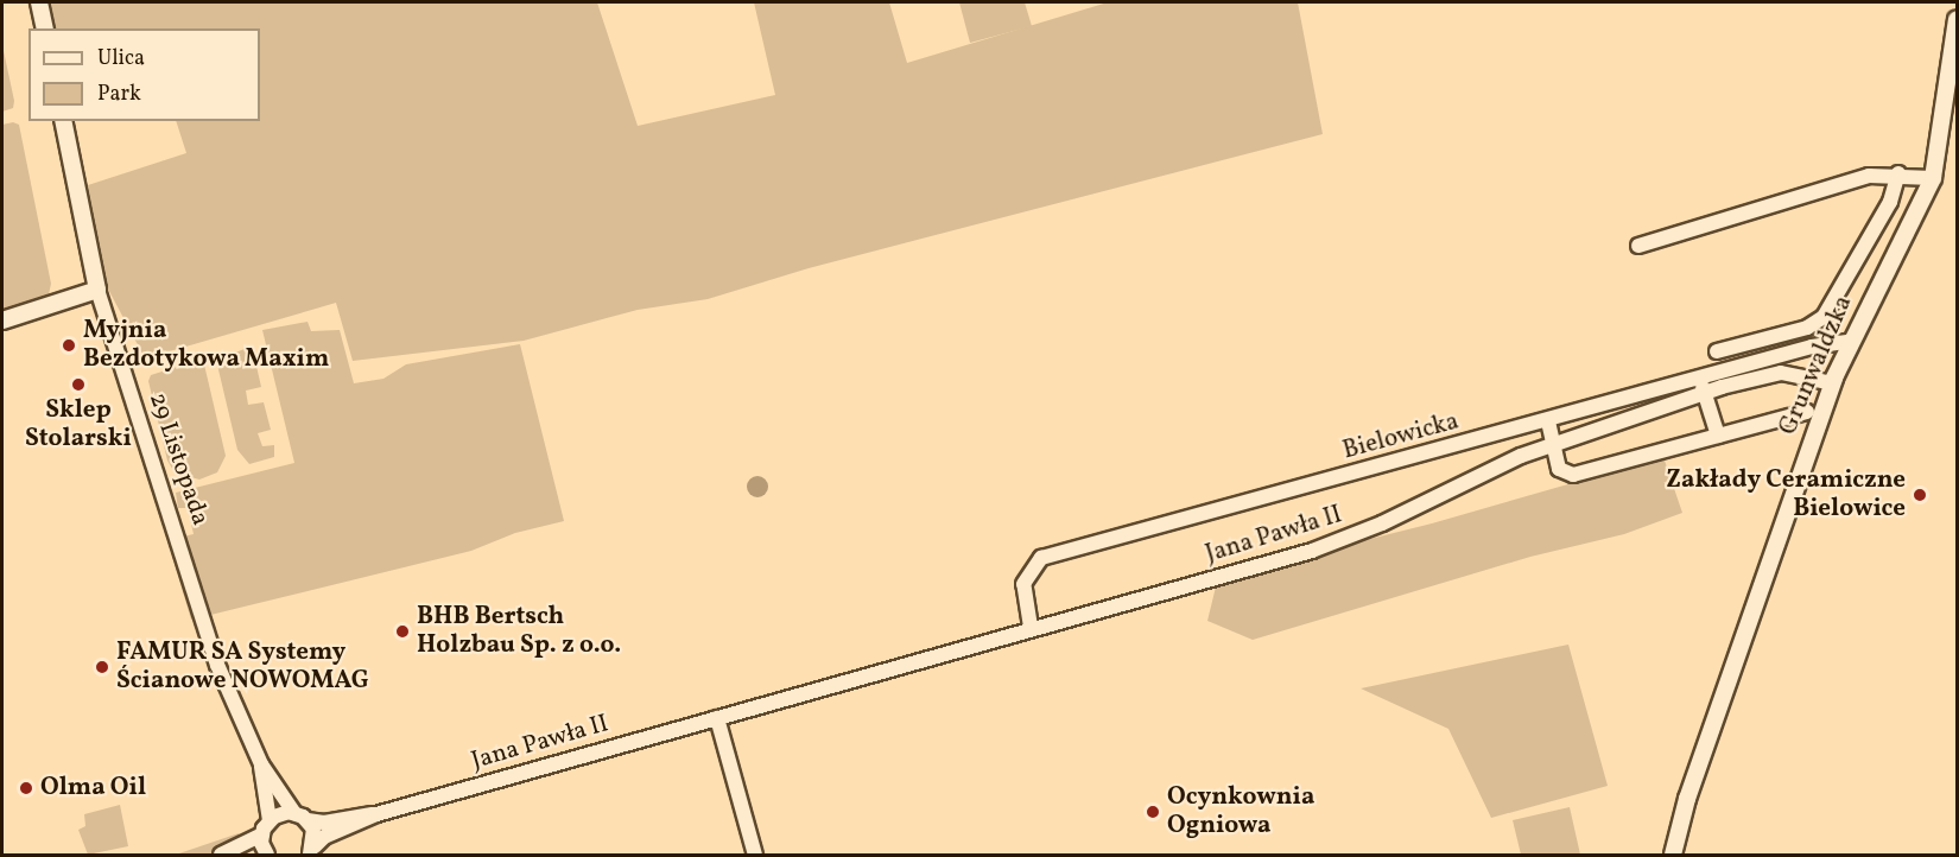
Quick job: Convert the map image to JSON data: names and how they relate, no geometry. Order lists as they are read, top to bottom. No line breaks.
{"streets":{"street":["Grunwaldzka","Bielowicka","29 Listopada","Jana Pawła II"]},"crossings":[["Grunwaldzka","Bielowicka"],["Grunwaldzka","Jana Pawła II"],["Bielowicka","Jana Pawła II"],["29 Listopada","Jana Pawła II"]],"places":["Myjnia Bezdotykowa Maxim","Sklep Stolarski","Zakłady Ceramiczne Bielowice","BHB Bertsch Holzbau Sp. z o.o.","FAMUR SA Systemy Ścianowe NOWOMAG","Olma Oil","Ocynkownia Ogniowa"],"legend":["Ulica","Park"]}
